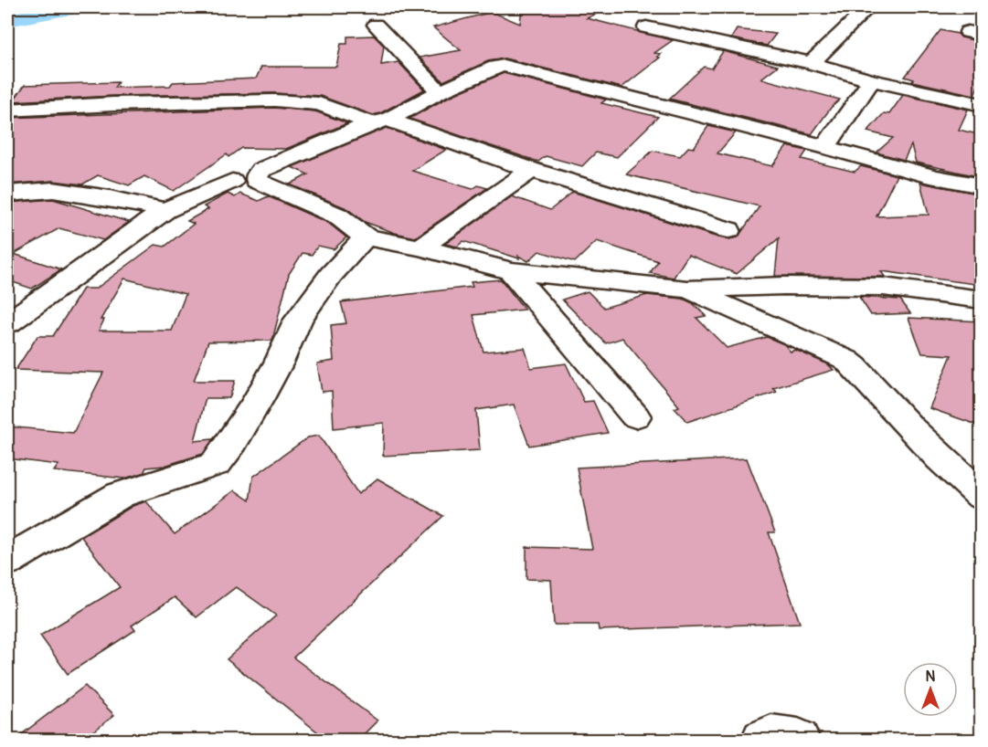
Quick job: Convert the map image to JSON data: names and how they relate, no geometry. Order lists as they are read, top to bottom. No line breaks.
{"north":"top"}
